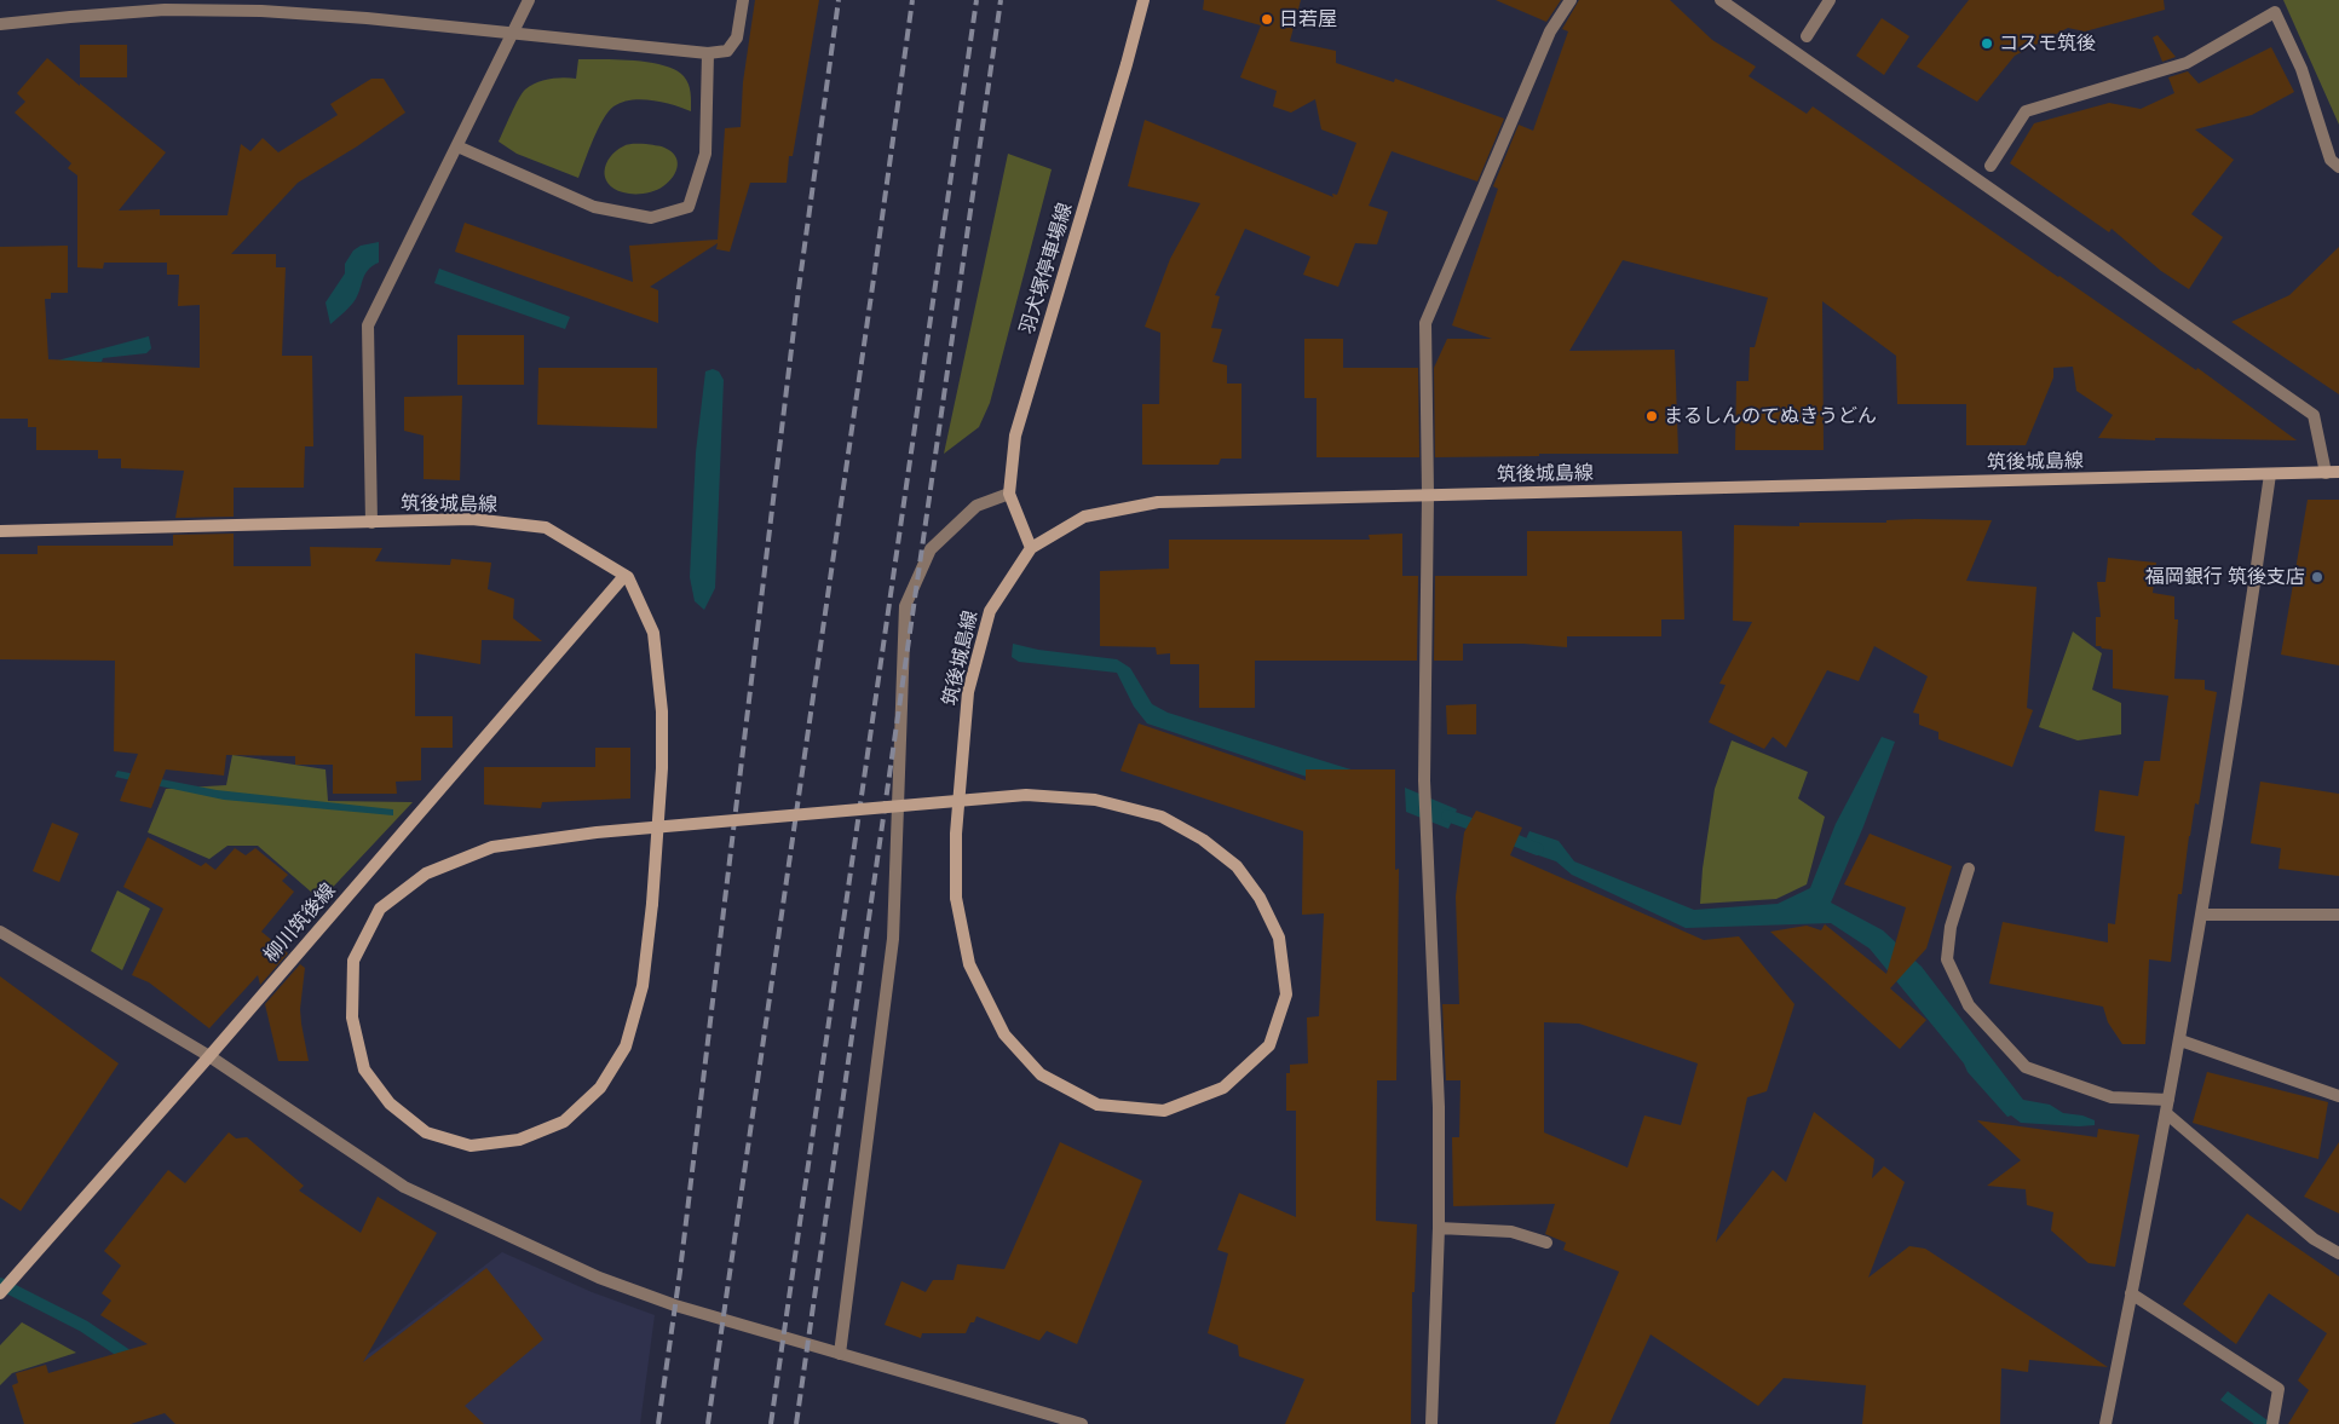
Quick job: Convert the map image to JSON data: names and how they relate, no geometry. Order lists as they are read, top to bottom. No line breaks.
{"streets":{"main road":["羽犬塚停車場線","筑後城島線","柳川筑後線"]},"crossings":[["羽犬塚停車場線","筑後城島線"],["筑後城島線","柳川筑後線"]],"places":["日若屋","コスモ筑後","まるしんのてぬきうどん","福岡銀行 筑後支店"]}
